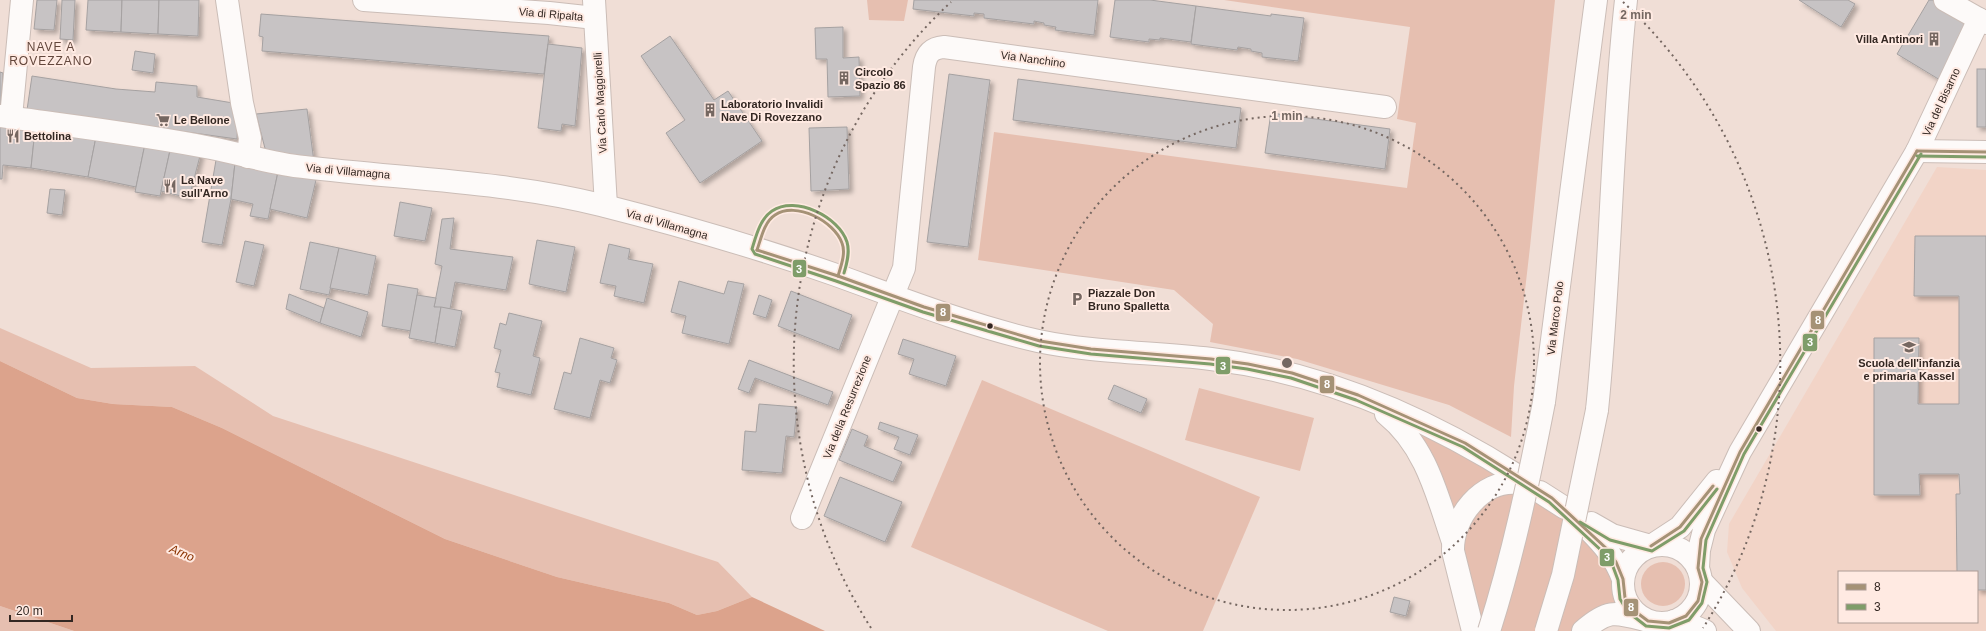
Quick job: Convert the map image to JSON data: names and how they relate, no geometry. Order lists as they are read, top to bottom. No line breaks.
{"streets":{"main road":["Via di Ripalta","Via Nanchino","Via del Bisarno","Via Carlo Maggiorelli","Via di Villamagna","Via Marco Polo","Via della Resurrezione"]},"crossings":[["Via di Ripalta","Via Carlo Maggiorelli"],["Via Nanchino","Via di Villamagna"],["Via Nanchino","Via della Resurrezione"],["Via Carlo Maggiorelli","Via di Villamagna"],["Via di Villamagna","Via della Resurrezione"]],"districts":["NAVE A ROVEZZANO"],"water":["Arno"],"places":{"building":["Villa Antinori","Circolo Spazio 86","Laboratorio Invalidi Nave Di Rovezzano"],"supermarket":["Le Bellone"],"restaurant":["Bettolina","La Nave sull'Arno"],"parking":["Piazzale Don Bruno Spalletta"],"school or university":["Scuola dell'infanzia e primaria Kassel"]},"lines":["transit line 8","transit line 3"],"legend":["8","3"],"scale_bar":"20 m","rings":["2 min","1 min"]}
